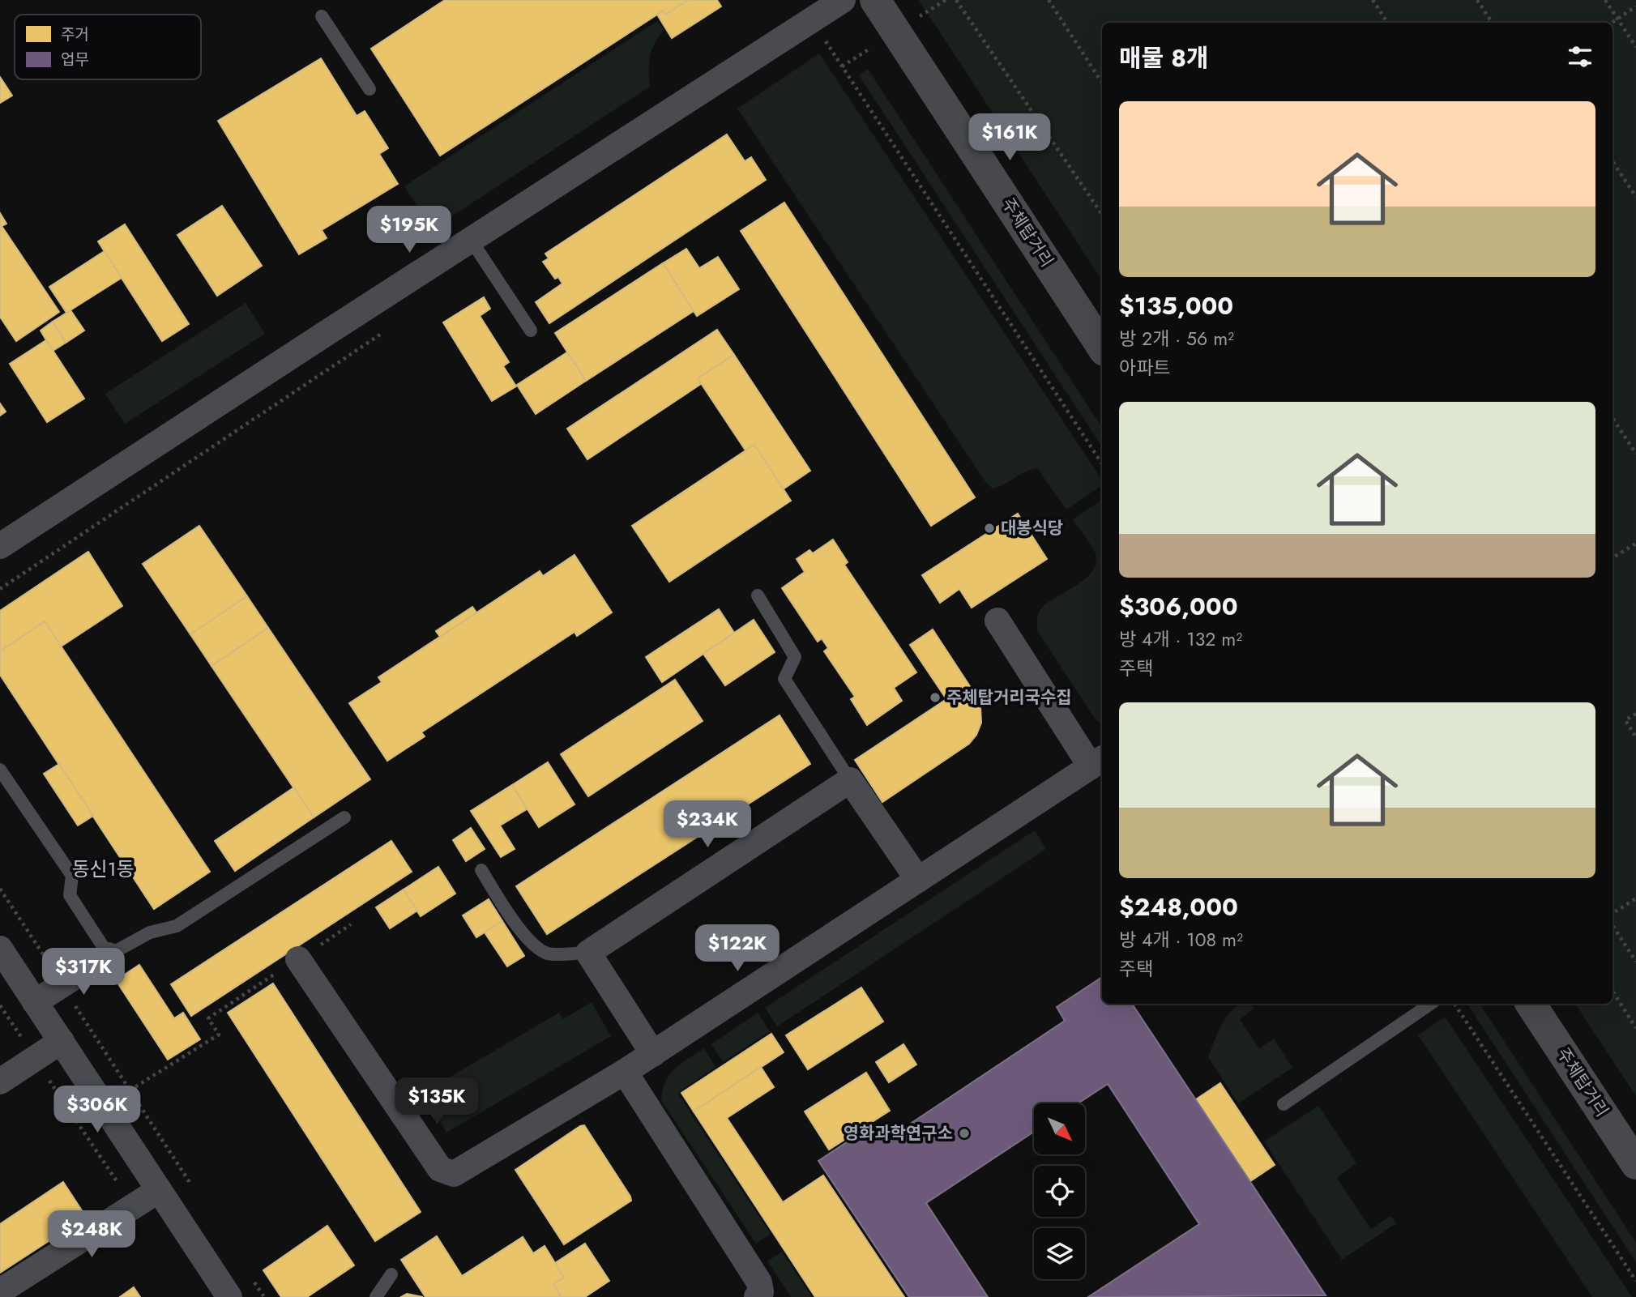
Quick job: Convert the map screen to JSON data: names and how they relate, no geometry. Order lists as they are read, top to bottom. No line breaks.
{"streets":{"main road":["주체탑거리"]},"districts":["동신1동"],"places":["대봉식당","주체탑거리국수집","영화과학연구소"],"legend":["주거","업무"],"north":"bottom right","page":{"heading":"매물 8개","list":[{"name":"$135,000","note":"방 2개 · 56 m² · 아파트"},{"name":"$306,000","note":"방 4개 · 132 m² · 주택"},{"name":"$248,000","note":"방 4개 · 108 m² · 주택"}],"price":["$161K","$195K","$234K","$122K","$317K","$135K","$306K","$248K"]}}
